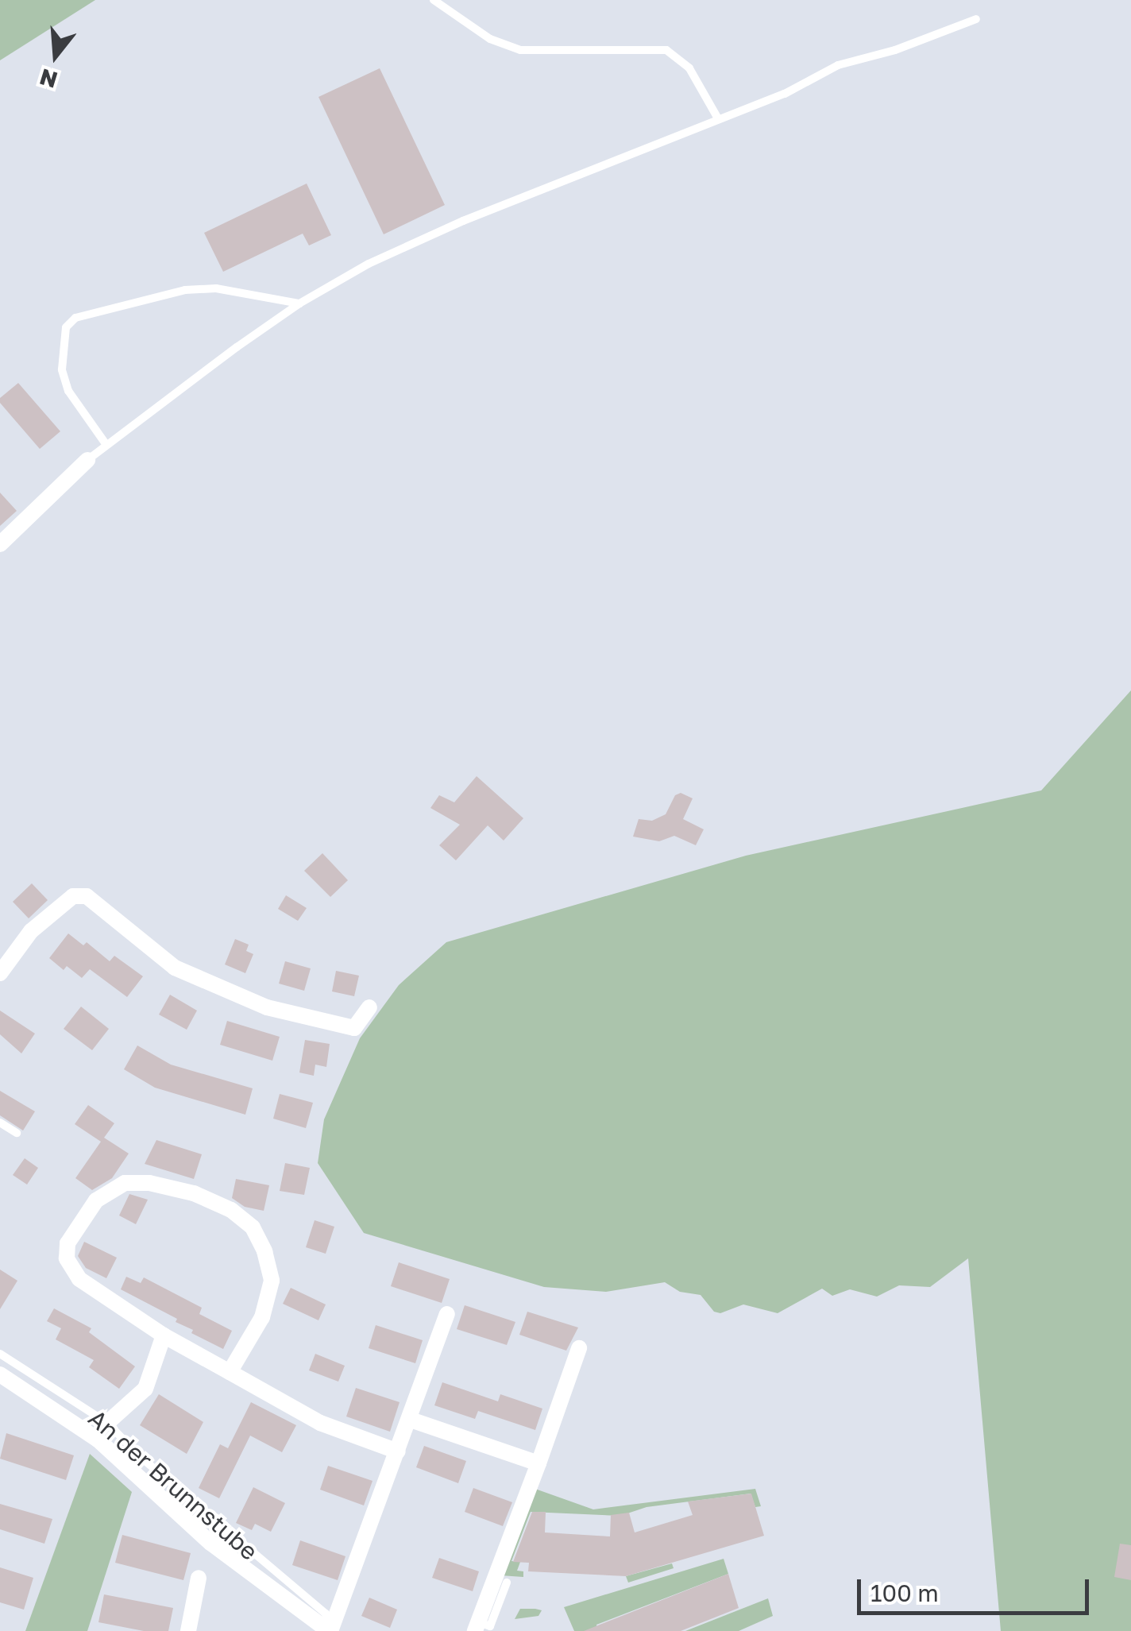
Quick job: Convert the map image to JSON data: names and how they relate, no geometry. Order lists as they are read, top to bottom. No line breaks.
{"streets":{"street":["An der Brunnstube"]},"scale_bar":"100 m","north":"bottom"}
